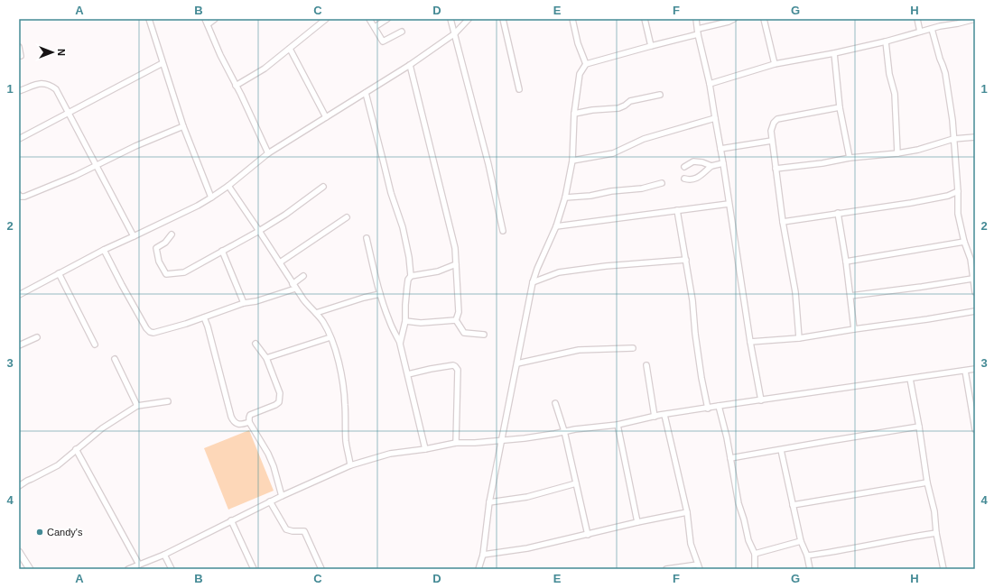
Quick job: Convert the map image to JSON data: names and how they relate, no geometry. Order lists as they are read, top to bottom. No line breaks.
{"places":["Candy's"],"north":"right","grid":{"columns":["A","B","C","D","E","F","G","H"],"rows":["1","2","3","4"]}}
